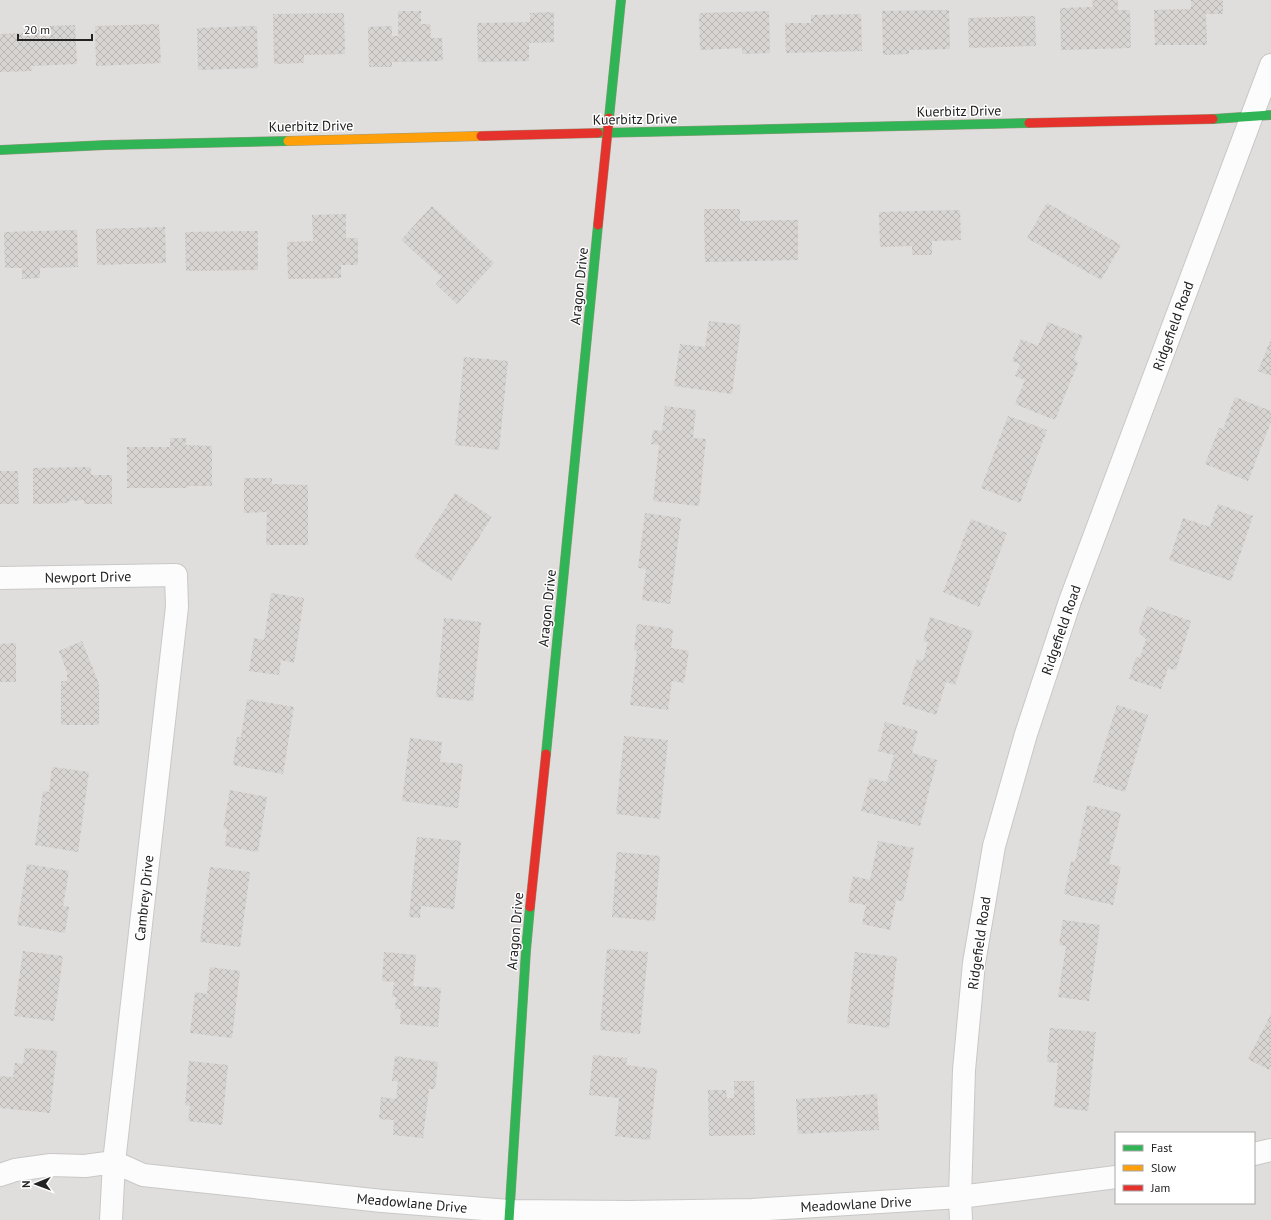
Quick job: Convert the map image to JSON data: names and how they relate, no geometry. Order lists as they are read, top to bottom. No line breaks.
{"streets":{"street":["Kuerbitz Drive","Aragon Drive","Ridgefield Road","Newport Drive","Cambrey Drive","Meadowlane Drive"]},"crossings":[["Kuerbitz Drive","Aragon Drive"],["Kuerbitz Drive","Ridgefield Road"],["Aragon Drive","Meadowlane Drive"],["Ridgefield Road","Meadowlane Drive"],["Newport Drive","Cambrey Drive"],["Cambrey Drive","Meadowlane Drive"]],"legend":["Fast","Slow","Jam"],"scale_bar":"20 m","north":"left"}
